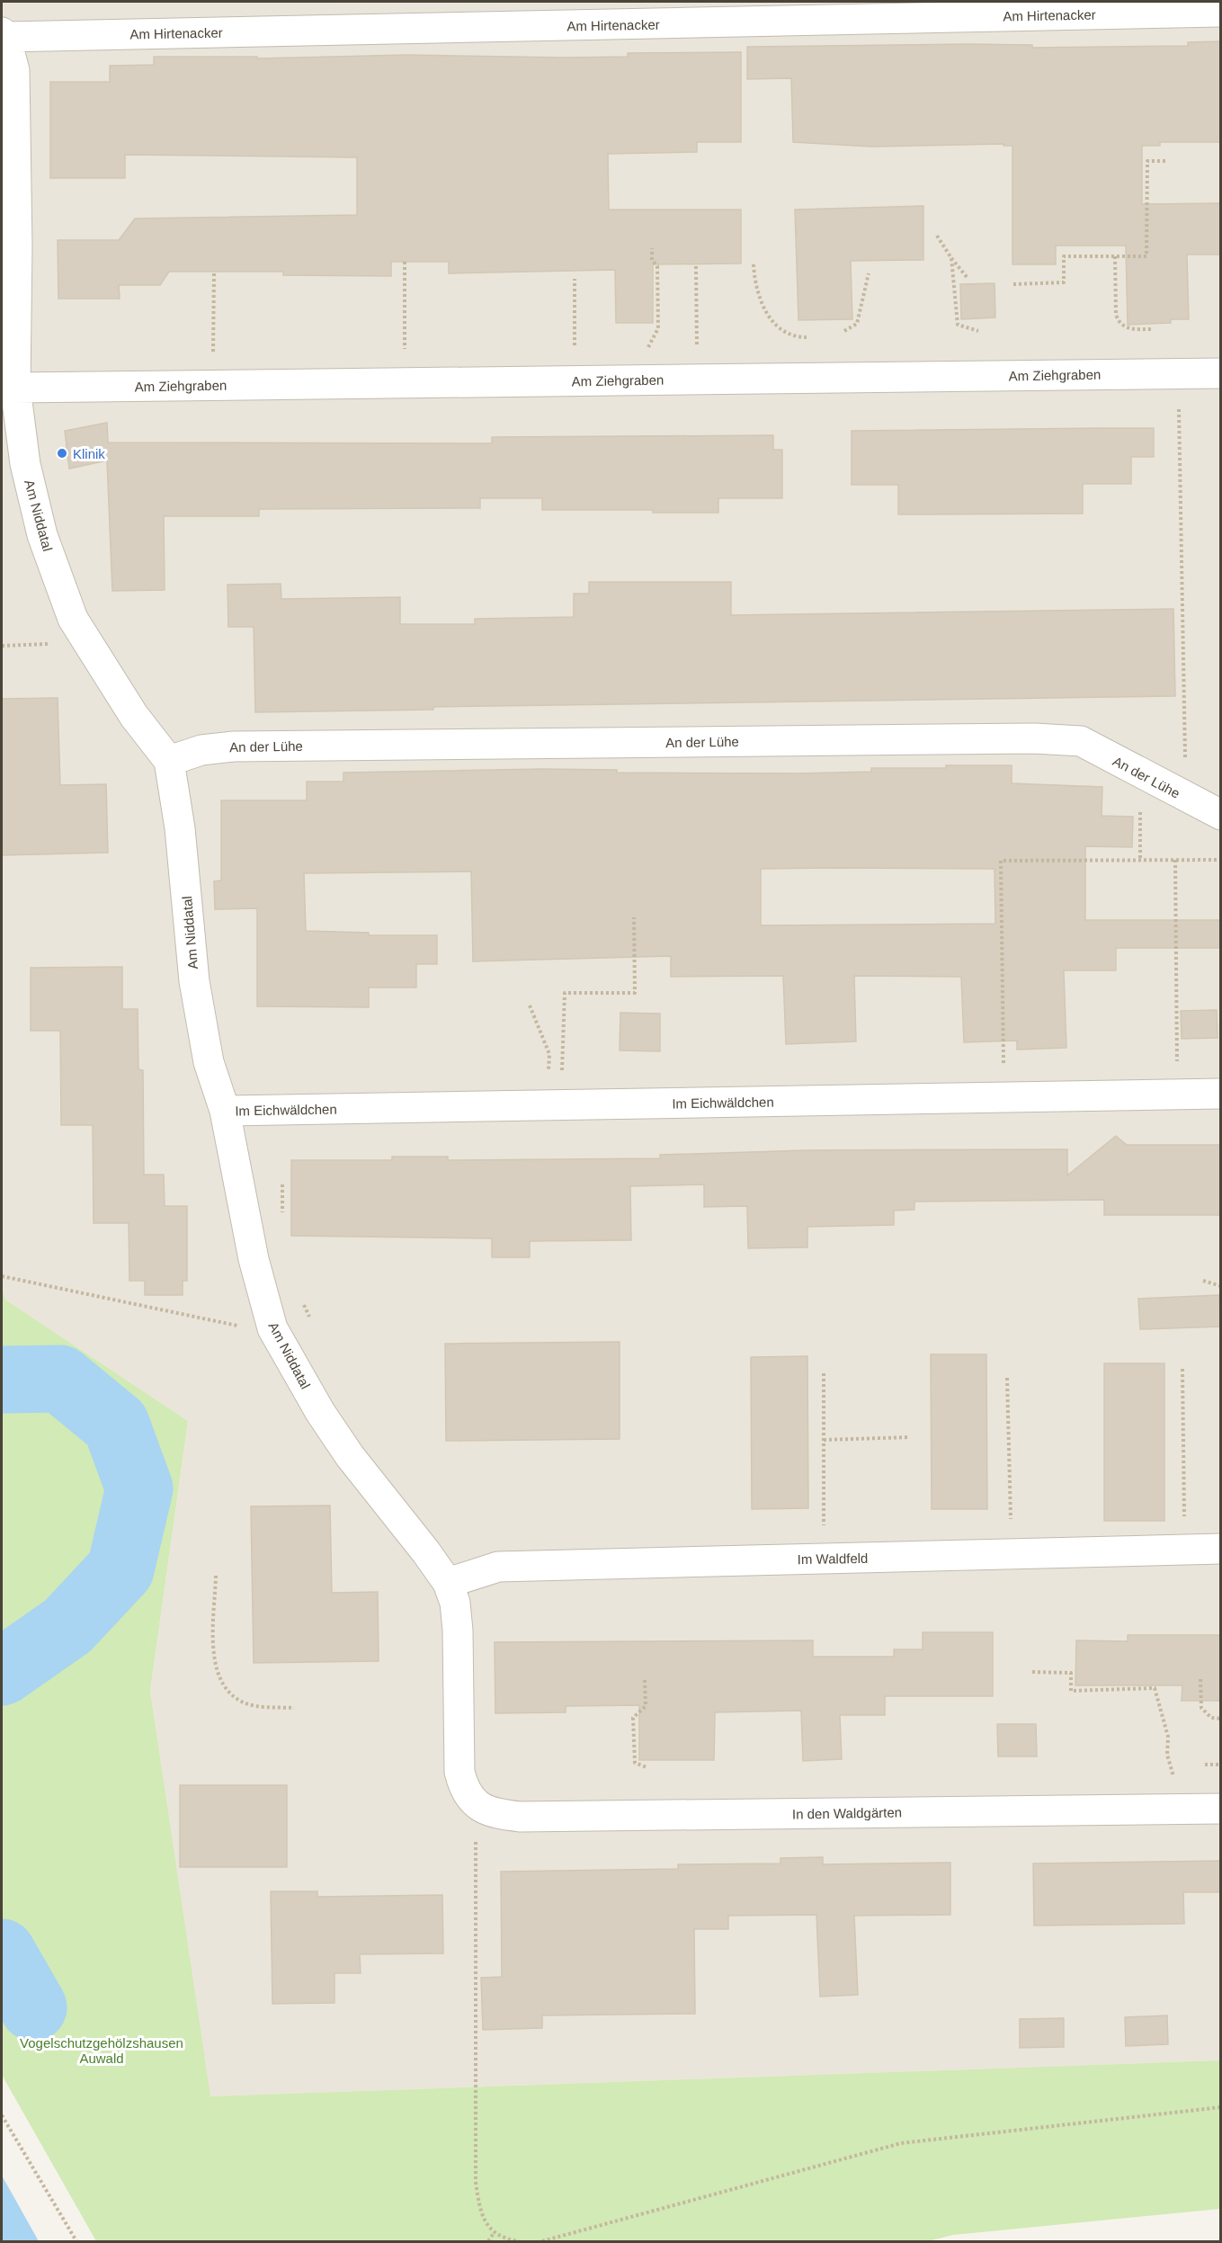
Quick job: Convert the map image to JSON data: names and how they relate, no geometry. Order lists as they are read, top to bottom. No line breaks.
{"streets":{"street":["Am Hirtenacker","Am Ziehgraben","Am Niddatal","An der Lühe","Im Eichwäldchen","Im Waldfeld","In den Waldgärten"]},"crossings":[["Am Hirtenacker","Am Niddatal"],["Am Ziehgraben","Am Niddatal"],["Am Niddatal","An der Lühe"],["Am Niddatal","Im Eichwäldchen"],["Am Niddatal","Im Waldfeld"],["Am Niddatal","In den Waldgärten"]],"parks":["Vogelschutzgehölzshausen Auwald"],"places":["Klinik"]}
